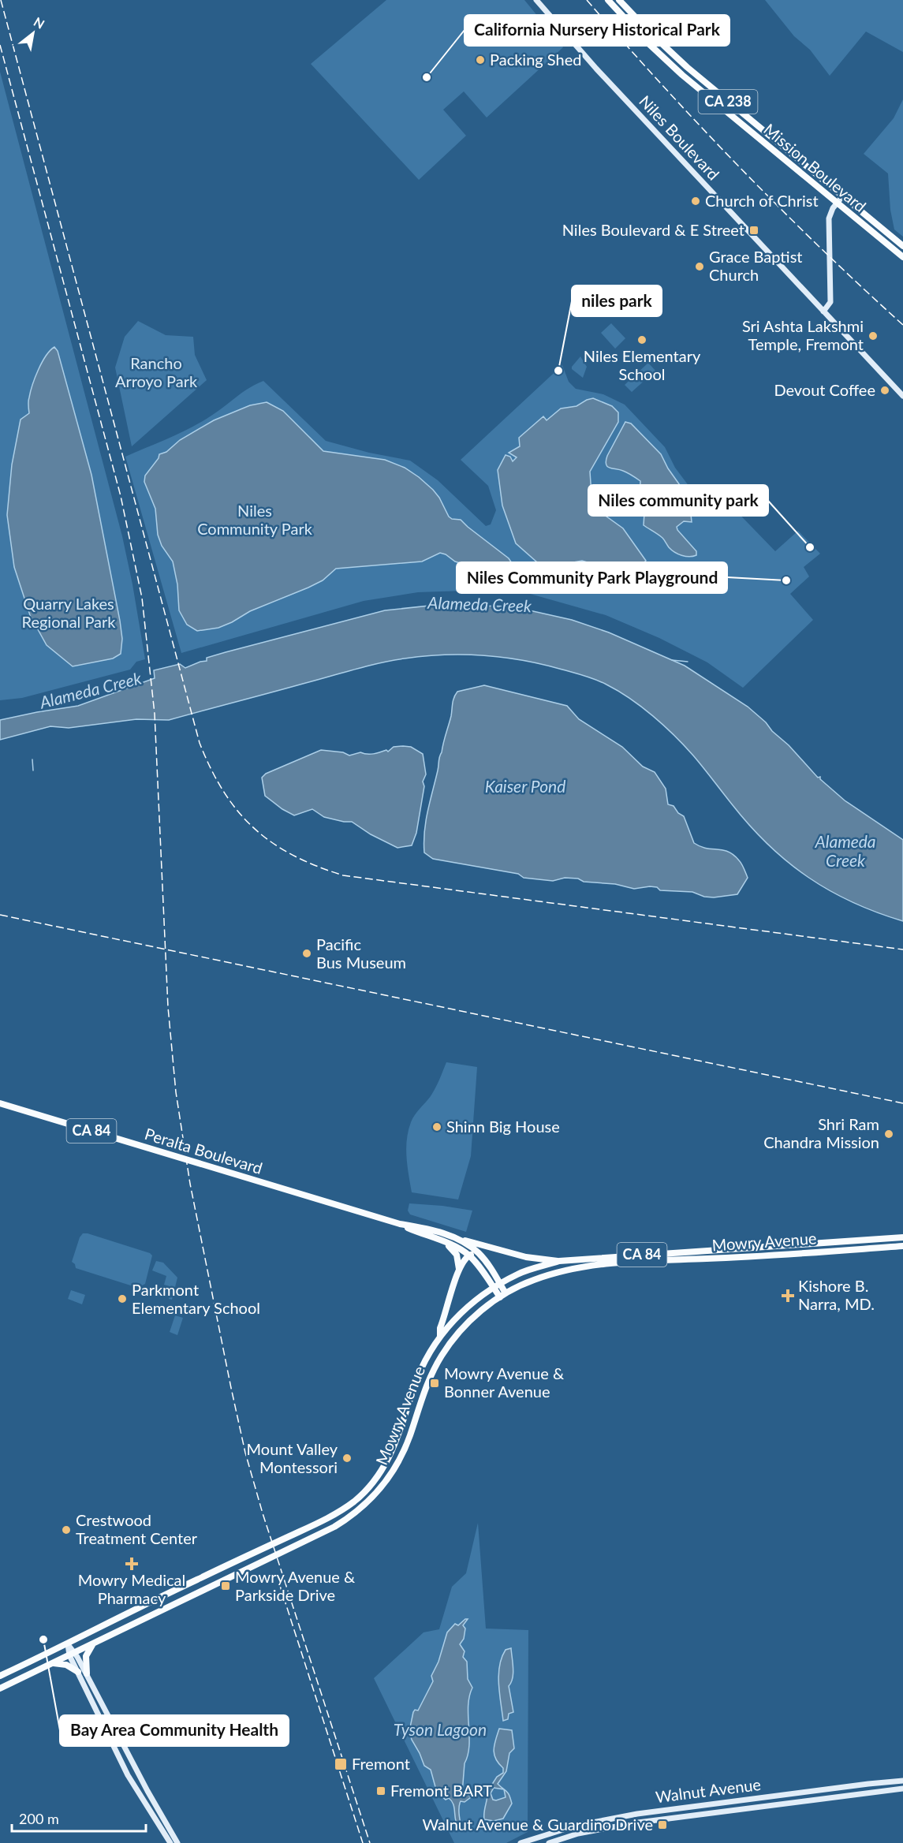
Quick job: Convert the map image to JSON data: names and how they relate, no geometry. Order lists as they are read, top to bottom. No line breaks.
{"streets":{"main road":["CA 238","Niles Boulevard","Mission Boulevard","CA 84","Peralta Boulevard","Mowry Avenue","Walnut Avenue"]},"crossings":[["Peralta Boulevard","Mowry Avenue"]],"water":["Alameda Creek","Kaiser Pond","Tyson Lagoon"],"parks":["Rancho Arroyo Park","Niles Community Park","Quarry Lakes Regional Park"],"places":{"other":["Packing Shed","California Nursery Historical Park","Church of Christ","Grace Baptist Church","Sri Ashta Lakshmi Temple, Fremont","Niles Elementary School","niles park","Devout Coffee","Niles community park","Niles Community Park Playground","Pacific Bus Museum","Shinn Big House","Shri Ram Chandra Mission","Parkmont Elementary School","Mount Valley Montessori","Crestwood Treatment Center","Bay Area Community Health"],"transit":["Niles Boulevard & E Street","Mowry Avenue & Bonner Avenue","Mowry Avenue & Parkside Drive","Fremont","Fremont BART","Walnut Avenue & Guardino Drive"],"health":["Kishore B. Narra, MD.","Mowry Medical Pharmacy"]},"scale_bar":"200 m","north":"top right"}
